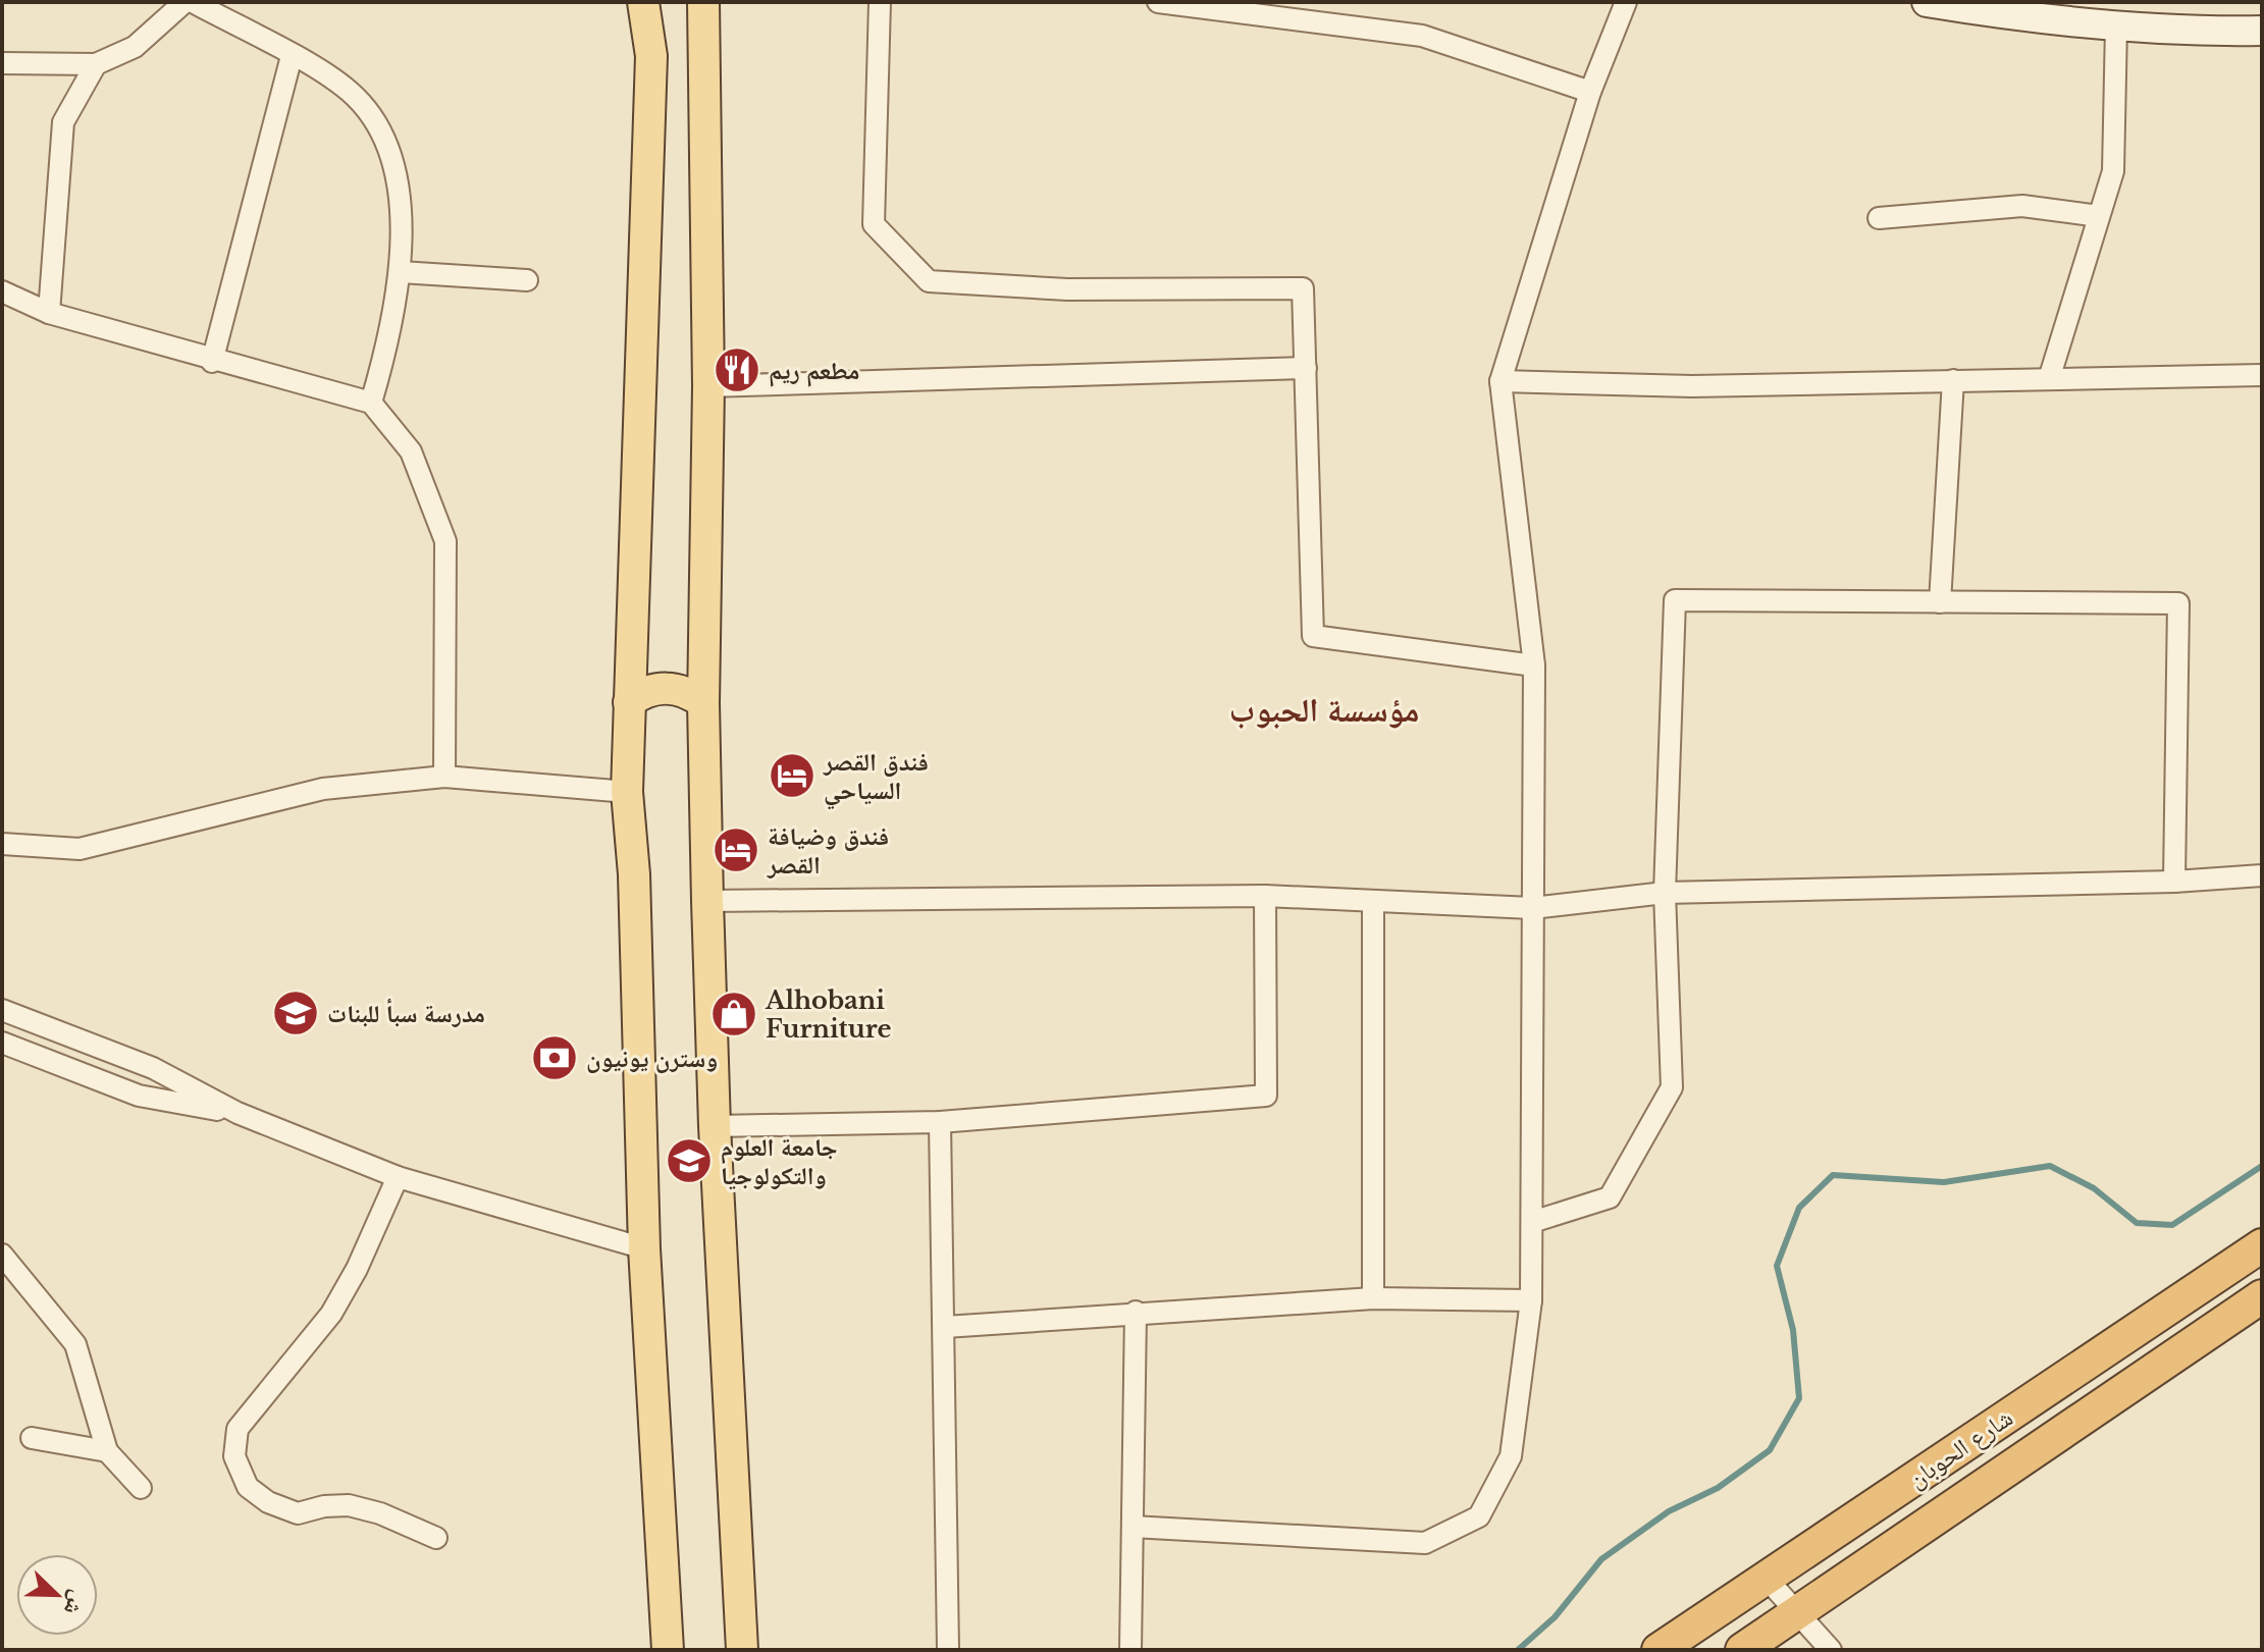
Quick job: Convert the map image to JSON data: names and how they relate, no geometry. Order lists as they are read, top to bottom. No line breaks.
{"streets":{"highway":["شارع الحوبان"]},"districts":["مؤسسة الحبوب"],"places":{"restaurant":["مطعم ريم"],"hotel":["فندق القصر السياحي","فندق وضيافة القصر"],"school or university":["مدرسة سبأ للبنات","جامعة العلوم والتكولوجيا"],"shop":["Alhobani Furniture"],"bank":["وسترن يونيون"]},"north":"bottom right"}
